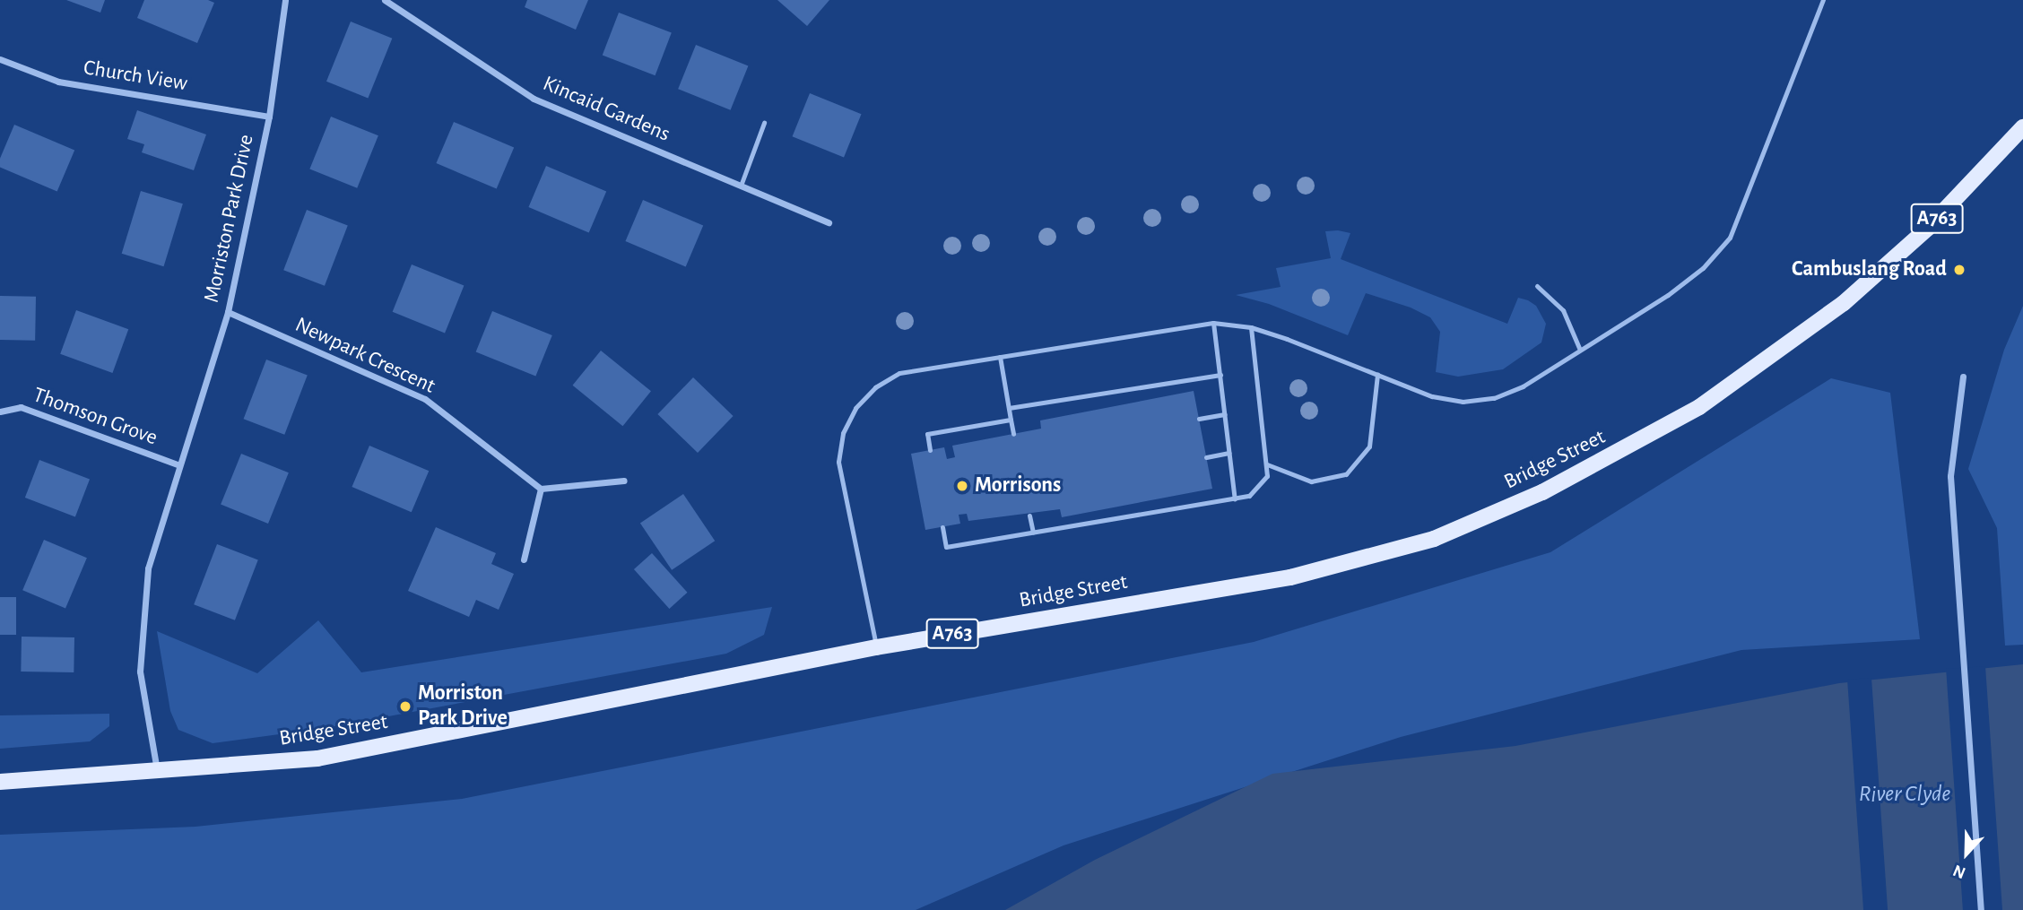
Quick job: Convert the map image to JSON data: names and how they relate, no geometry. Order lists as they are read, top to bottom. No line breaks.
{"streets":{"main road":["A763","Bridge Street"],"street":["Church View","Kincaid Gardens","Morriston Park Drive","Newpark Crescent","Thomson Grove"]},"crossings":[["Church View","Morriston Park Drive"],["Morriston Park Drive","Newpark Crescent"],["Morriston Park Drive","Thomson Grove"],["Morriston Park Drive","Bridge Street"]],"water":["River Clyde"],"places":["Cambuslang Road","Morrisons","Morriston Park Drive"],"north":"bottom"}
